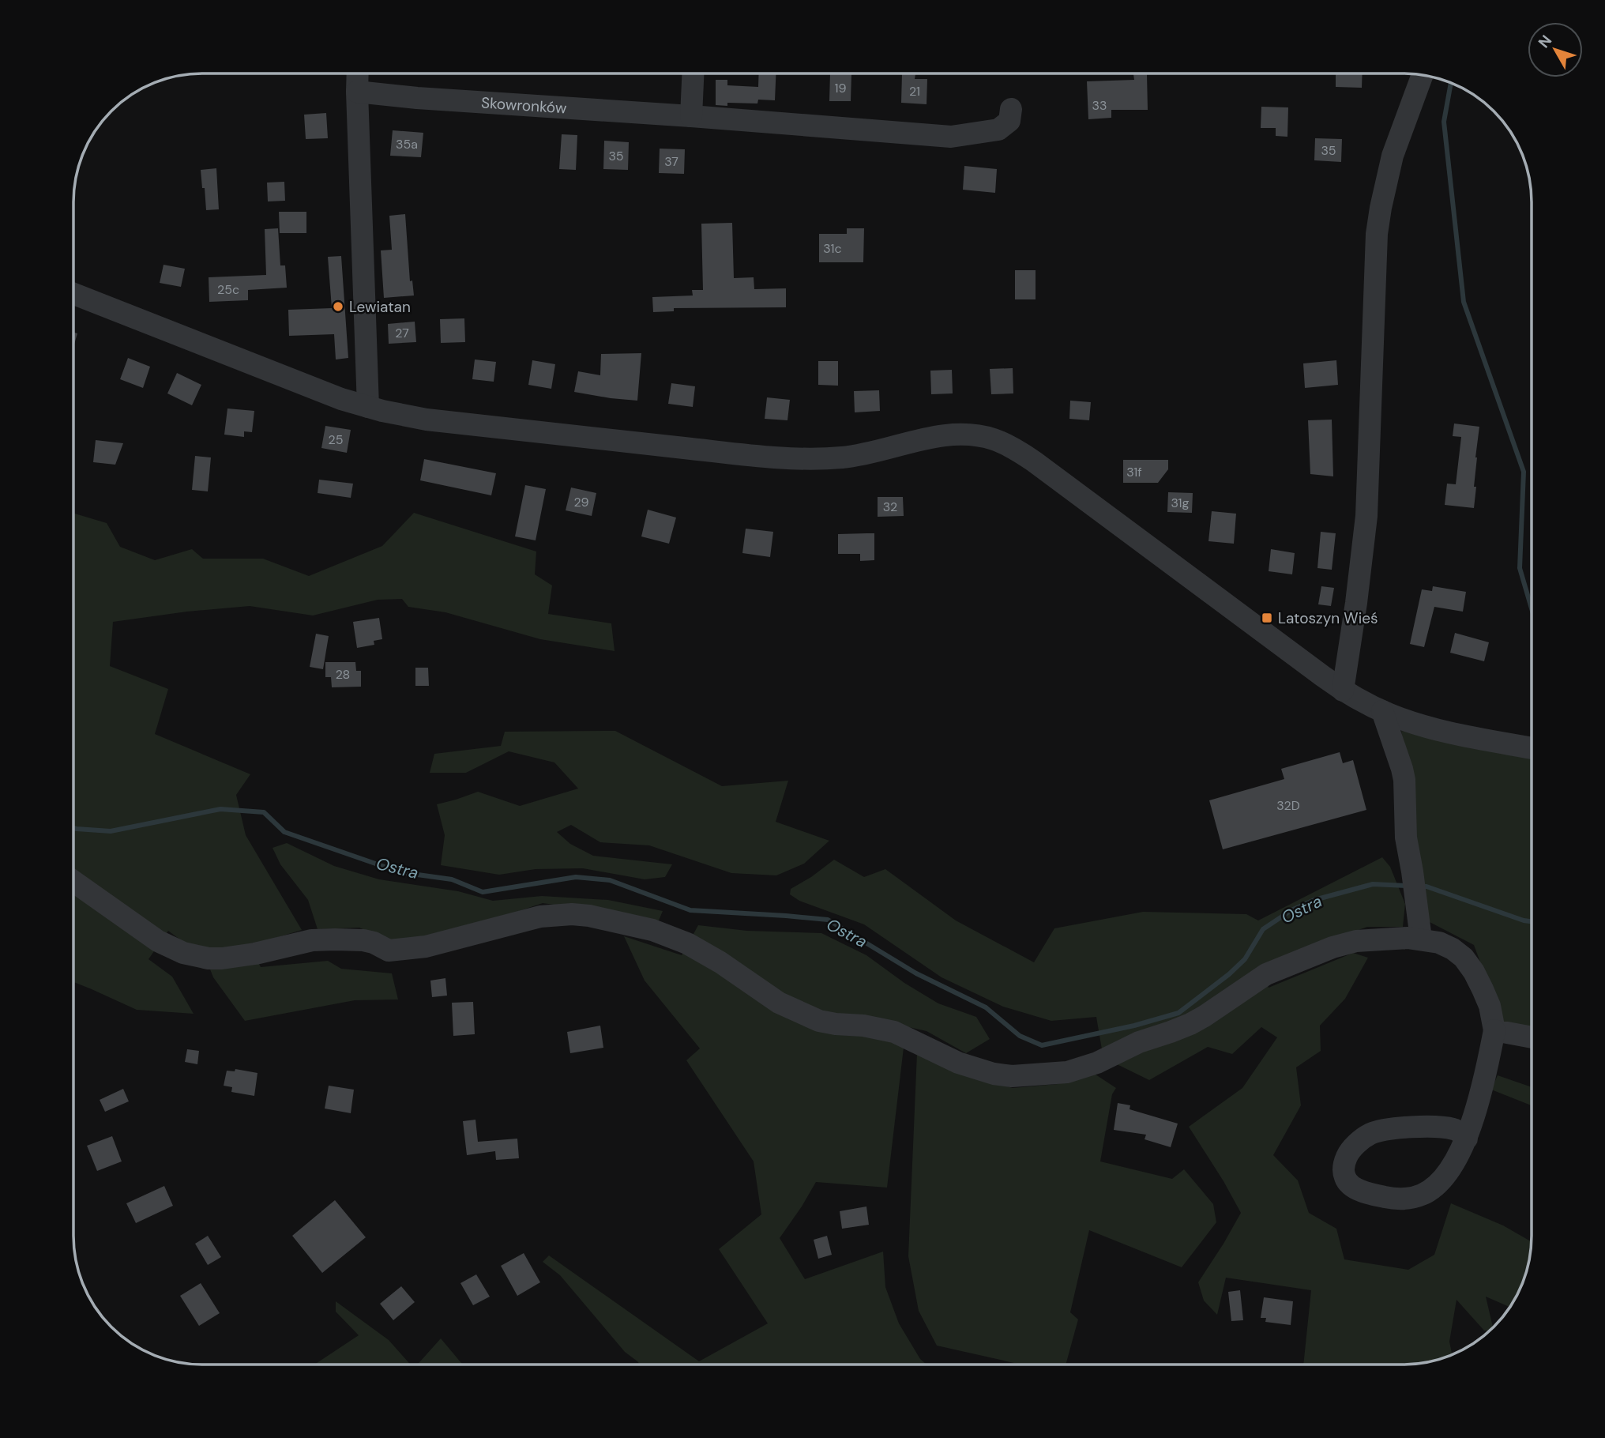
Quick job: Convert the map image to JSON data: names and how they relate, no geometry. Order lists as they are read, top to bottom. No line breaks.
{"streets":{"street":["Skowronków"]},"water":["Ostra"],"places":{"other":["Lewiatan"],"transit":["Latoszyn Wieś"]},"house_numbers":["19","21","33","35a","35","35","37","31c","25c","27","25","31f","29","31g","32","28","32D"],"north":"top left"}
